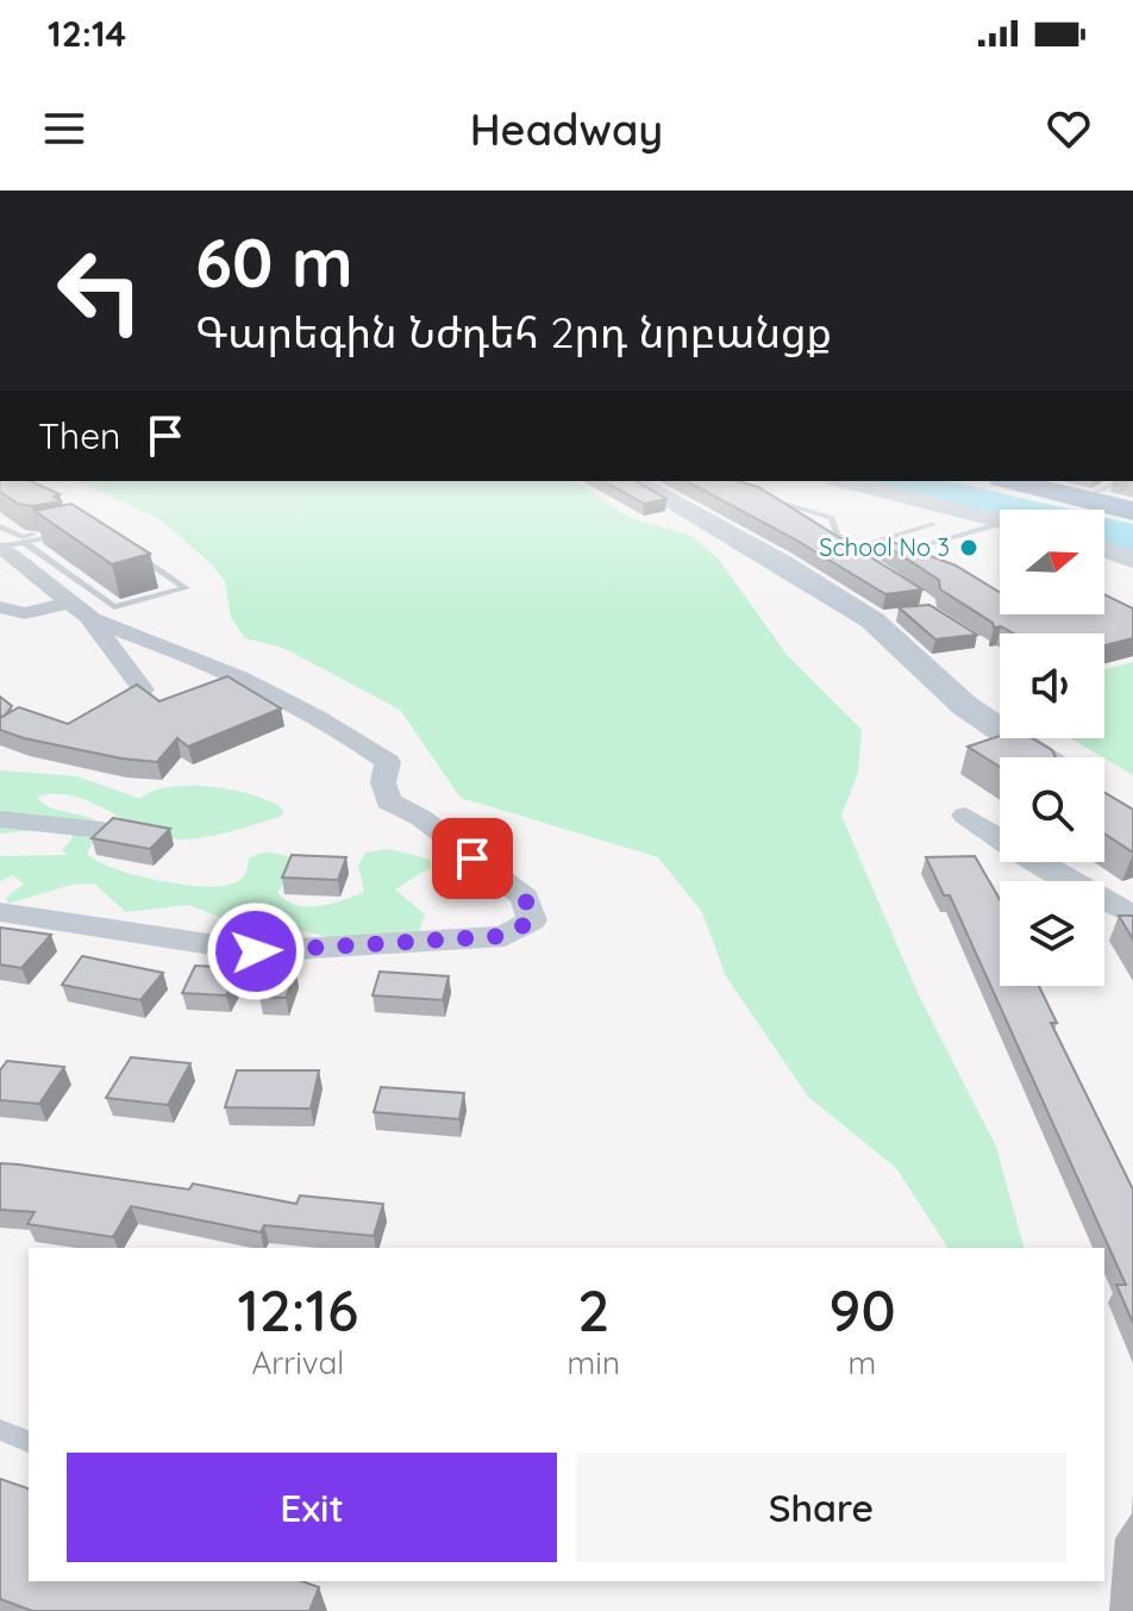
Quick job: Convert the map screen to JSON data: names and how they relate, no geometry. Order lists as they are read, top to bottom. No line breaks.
{"places":["School No 3"],"north":"right","page":{"status":"12:14","header":"Headway","turn":["60 m","Գարեգին Նժդեհ 2րդ նրբանցք"],"then":"Then","eta":["12:16","Arrival","2","min","90","m"],"buttons":["Exit","Share"]}}
